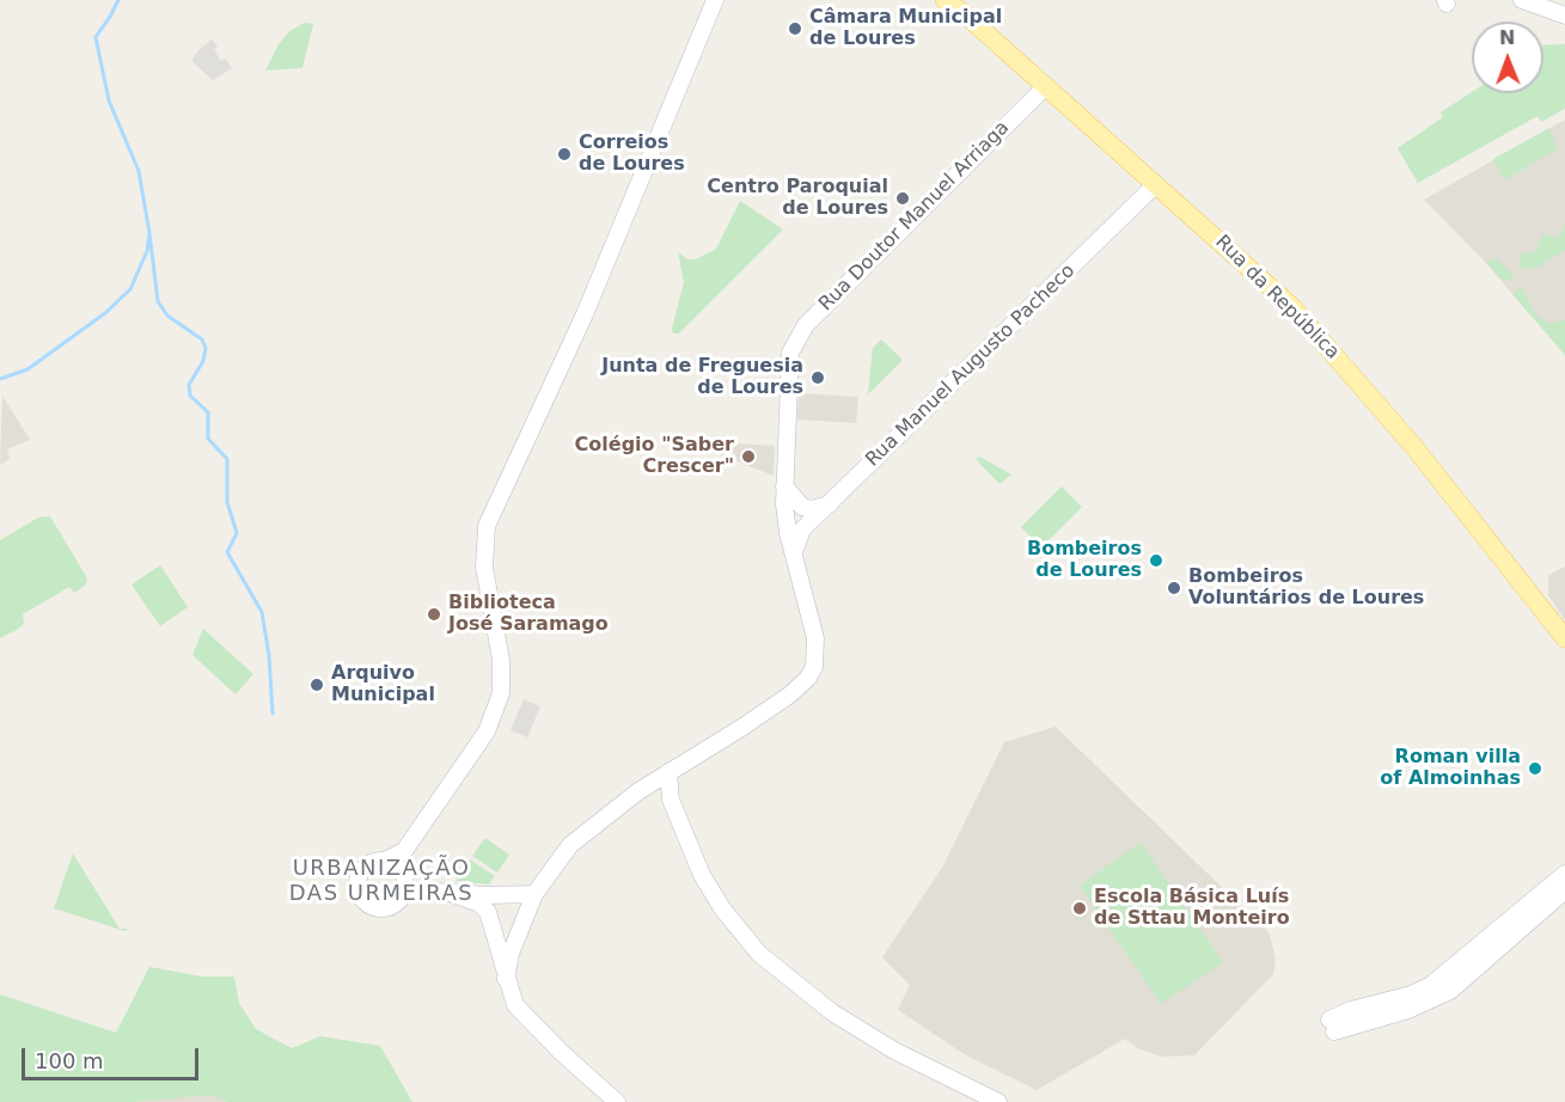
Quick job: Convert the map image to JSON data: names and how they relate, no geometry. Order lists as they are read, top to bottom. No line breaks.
{"streets":{"main road":["Rua da República"],"street":["Rua Doutor Manuel Arriaga","Rua Manuel Augusto Pacheco"]},"crossings":[["Rua Doutor Manuel Arriaga","Rua da República"],["Rua da República","Rua Manuel Augusto Pacheco"]],"districts":["URBANIZAÇÃO DAS URMEIRAS"],"places":["Câmara Municipal de Loures","Correios de Loures","Centro Paroquial de Loures","Junta de Freguesia de Loures","Colégio \"Saber Crescer\"","Bombeiros de Loures","Bombeiros Voluntários de Loures","Biblioteca José Saramago","Arquivo Municipal","Roman villa of Almoinhas","Escola Básica Luís de Sttau Monteiro"],"scale_bar":"100 m","north":"top"}
